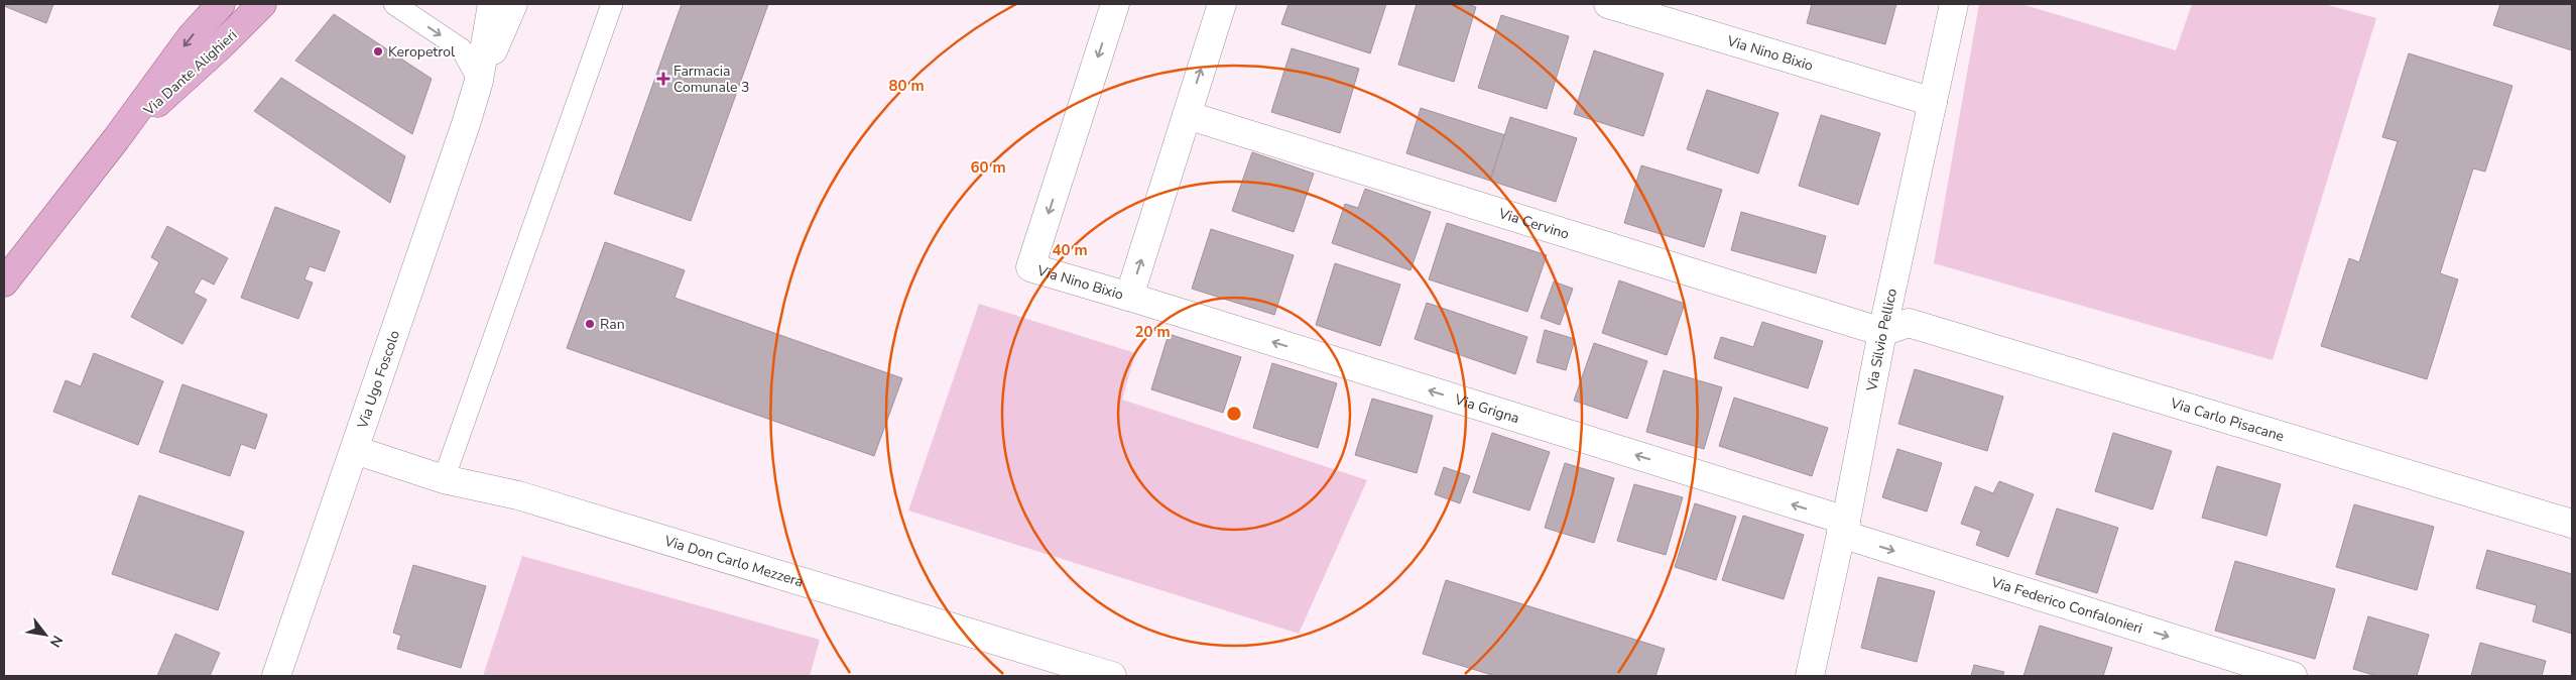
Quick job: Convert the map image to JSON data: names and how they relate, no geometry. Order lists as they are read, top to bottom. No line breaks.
{"streets":{"main road":["Via Dante Alighieri"],"street":["Via Nino Bixio","Via Cervino","Via Silvio Pellico","Via Ugo Foscolo","Via Grigna","Via Carlo Pisacane","Via Don Carlo Mezzera","Via Federico Confalonieri"]},"crossings":[["Via Nino Bixio","Via Cervino"],["Via Nino Bixio","Via Silvio Pellico"],["Via Nino Bixio","Via Grigna"],["Via Cervino","Via Silvio Pellico"],["Via Cervino","Via Carlo Pisacane"],["Via Silvio Pellico","Via Grigna"],["Via Silvio Pellico","Via Carlo Pisacane"],["Via Silvio Pellico","Via Federico Confalonieri"],["Via Ugo Foscolo","Via Don Carlo Mezzera"],["Via Grigna","Via Federico Confalonieri"]],"one_way":["Via Grigna","Via Federico Confalonieri"],"places":{"other":["Keropetrol","Ran"],"health":["Farmacia Comunale 3"]},"north":"bottom right","rings":["80 m","60 m","40 m","20 m"]}
